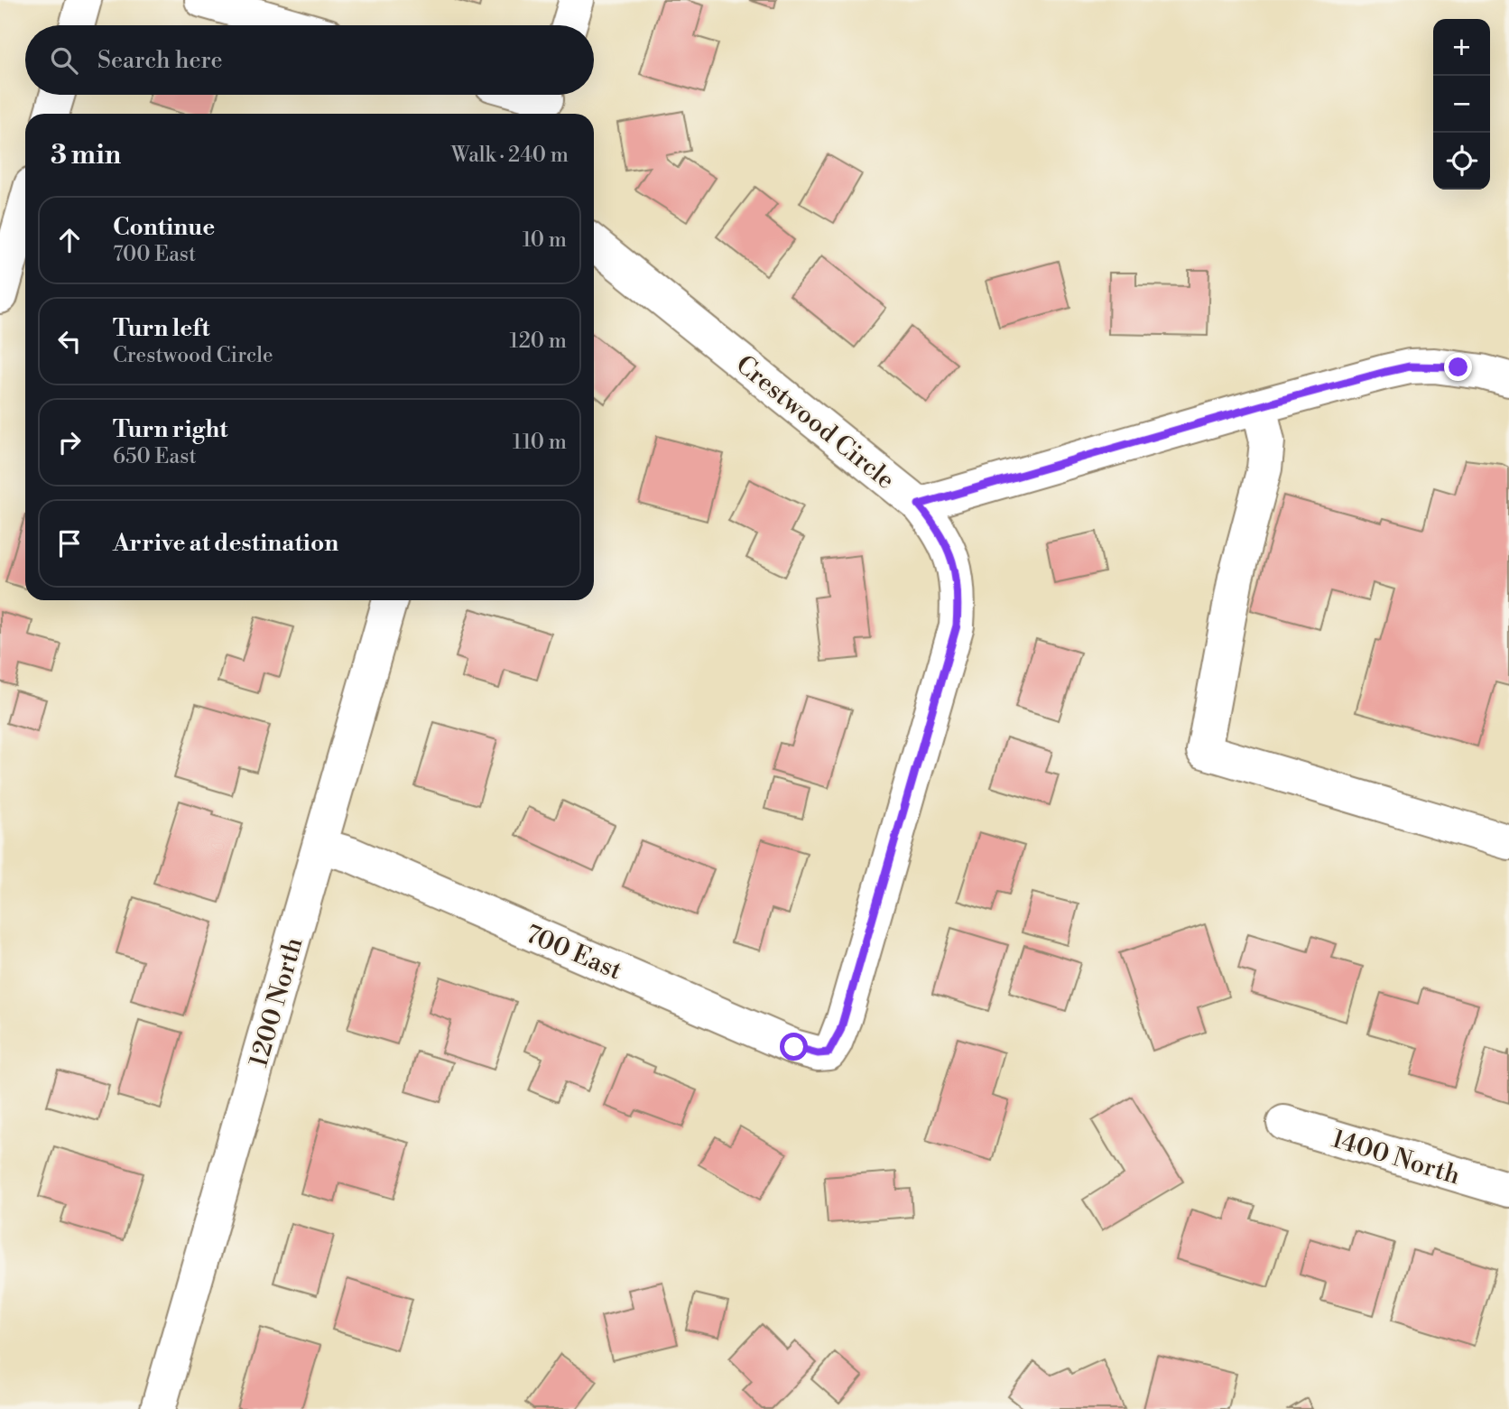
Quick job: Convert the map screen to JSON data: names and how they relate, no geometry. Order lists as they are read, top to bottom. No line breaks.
{"streets":{"street":["Crestwood Circle","700 East","1200 North","1400 North"]},"crossings":[["Crestwood Circle","700 East"],["700 East","1200 North"]],"page":{"map_buttons":["+","−"],"search":"Search here","heading":["3 min","Walk · 240 m"],"list":[["Continue","700 East","10 m"],["Turn left","Crestwood Circle","120 m"],["Turn right","650 East","110 m"],"Arrive at destination"]}}
